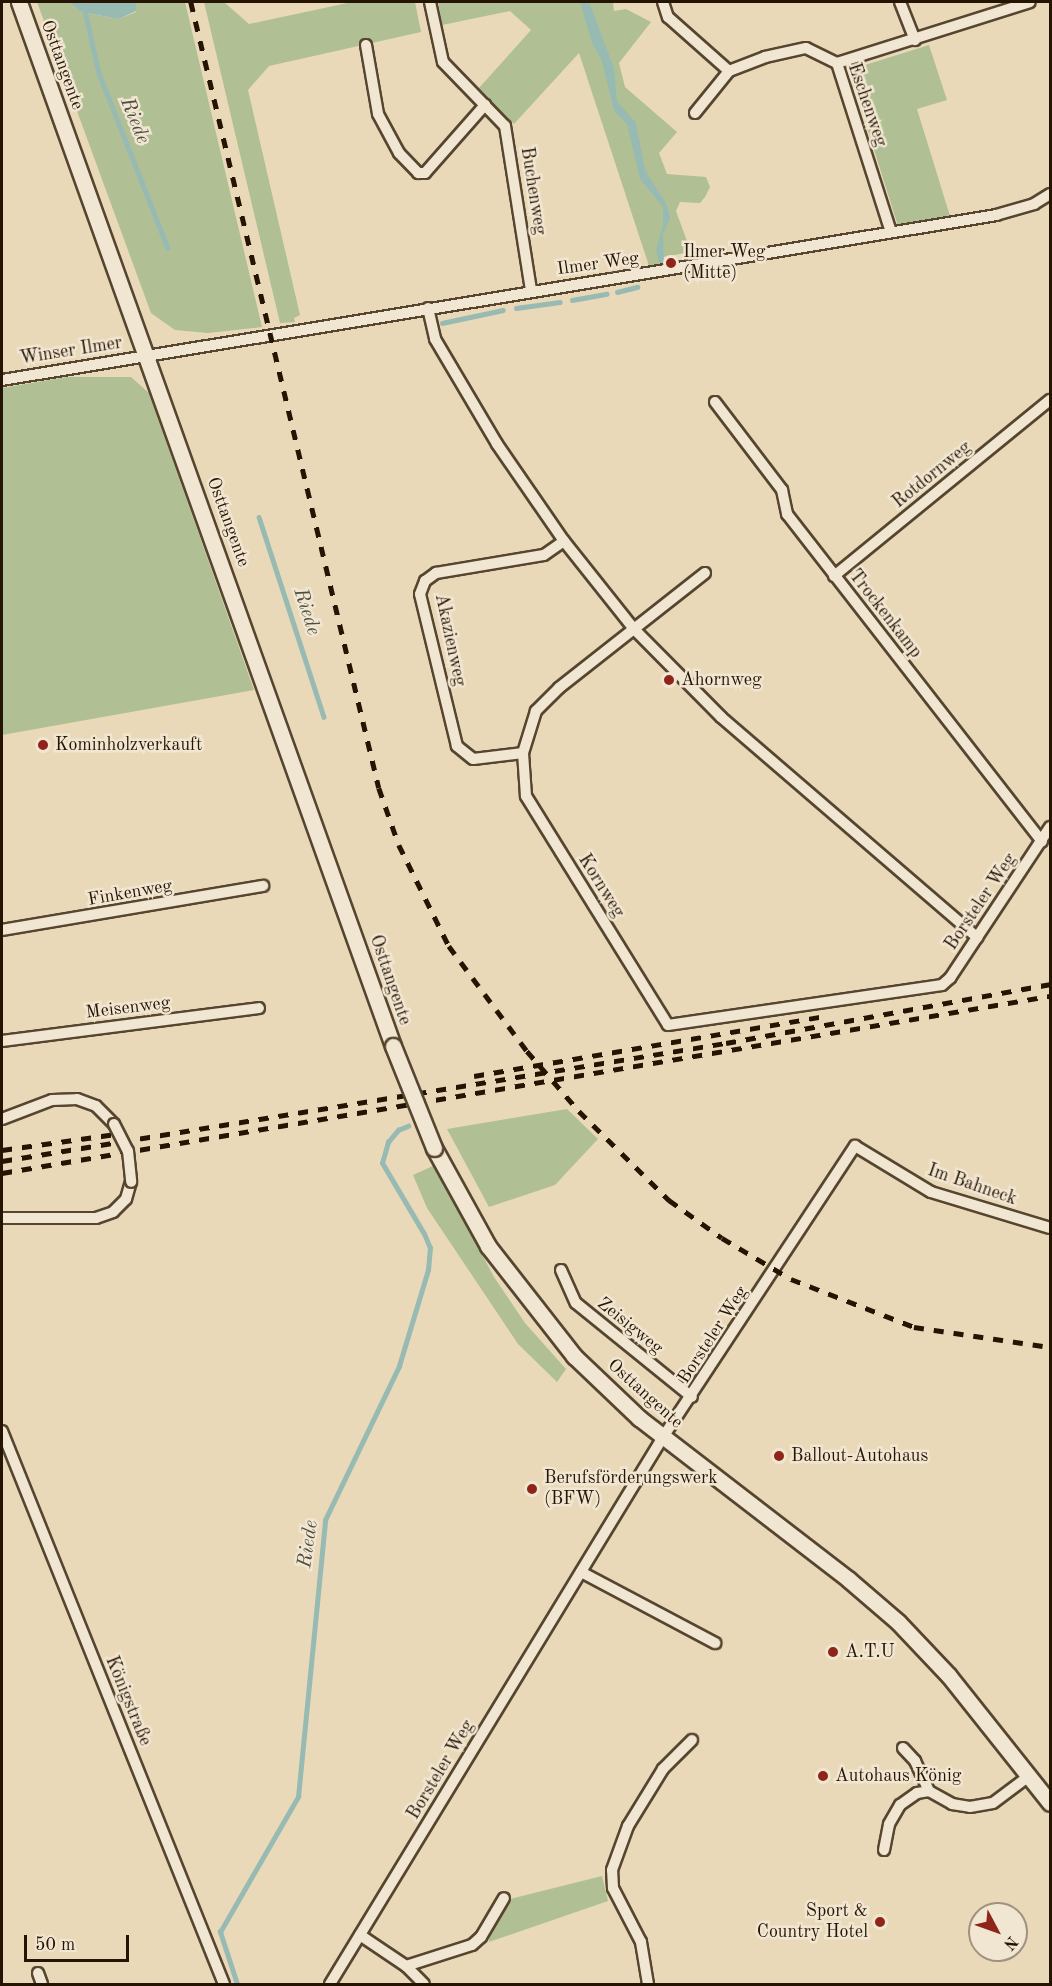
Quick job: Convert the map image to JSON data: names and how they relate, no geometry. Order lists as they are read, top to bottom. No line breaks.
{"streets":{"main road":["Osttangente"],"street":["Eschenweg","Buchenweg","Ilmer Weg","Winser Ilmer","Rotdornweg","Trockenkamp","Akazienweg","Kornweg","Finkenweg","Borsteler Weg","Meisenweg","Im Bahneck","Zeisigweg","Königstraße"]},"crossings":[["Osttangente","Ilmer Weg"],["Osttangente","Winser Ilmer"],["Osttangente","Borsteler Weg"],["Eschenweg","Ilmer Weg"],["Buchenweg","Ilmer Weg"],["Ilmer Weg","Winser Ilmer"],["Rotdornweg","Trockenkamp"],["Trockenkamp","Borsteler Weg"],["Akazienweg","Kornweg"],["Kornweg","Borsteler Weg"],["Borsteler Weg","Im Bahneck"],["Borsteler Weg","Zeisigweg"]],"water":["Riede"],"places":["Ilmer Weg (Mitte)","Ahornweg","Kominholzverkauft","Ballout-Autohaus","Berufsförderungswerk (BFW)","A.T.U","Autohaus König","Sport & Country Hotel"],"scale_bar":"50 m","north":"bottom right"}
